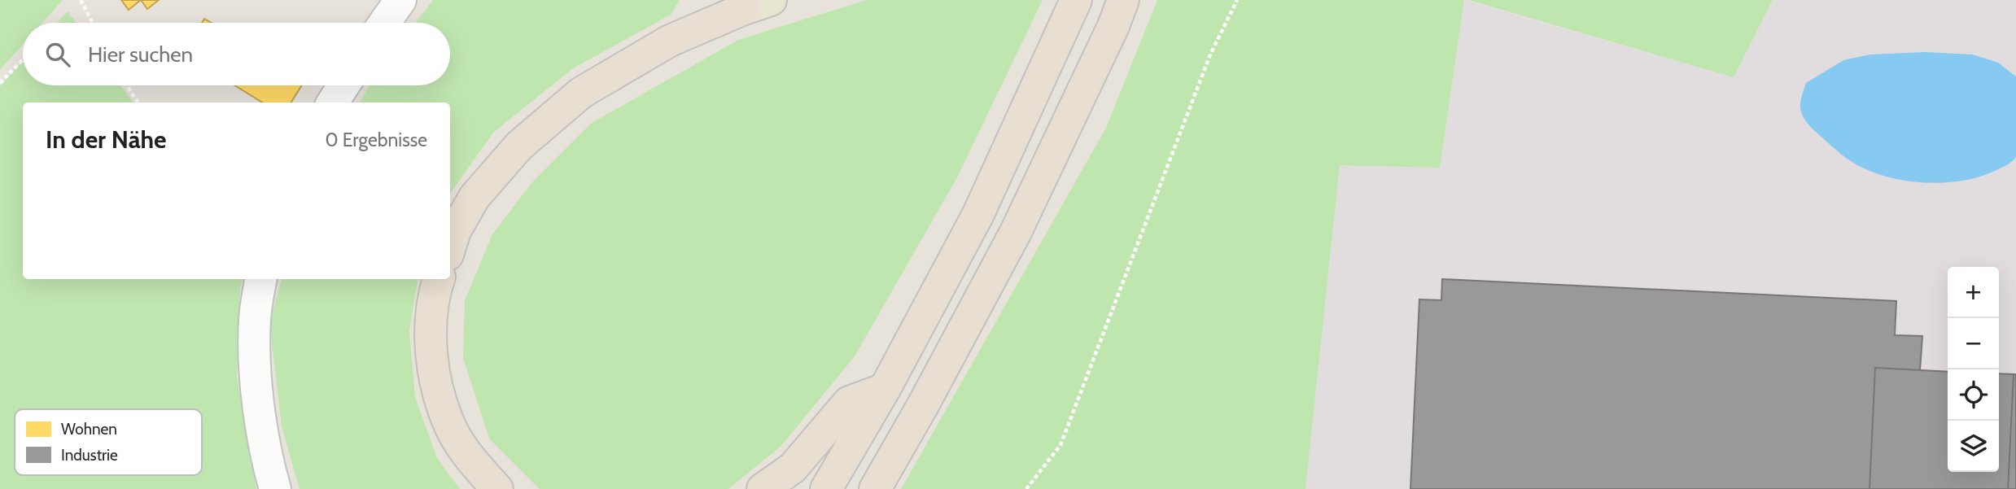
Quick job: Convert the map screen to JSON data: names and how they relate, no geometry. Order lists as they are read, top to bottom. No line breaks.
{"legend":["Wohnen","Industrie"],"page":{"search":"Hier suchen","heading":["In der Nähe","0 Ergebnisse"],"map_buttons":["+","−"]}}
